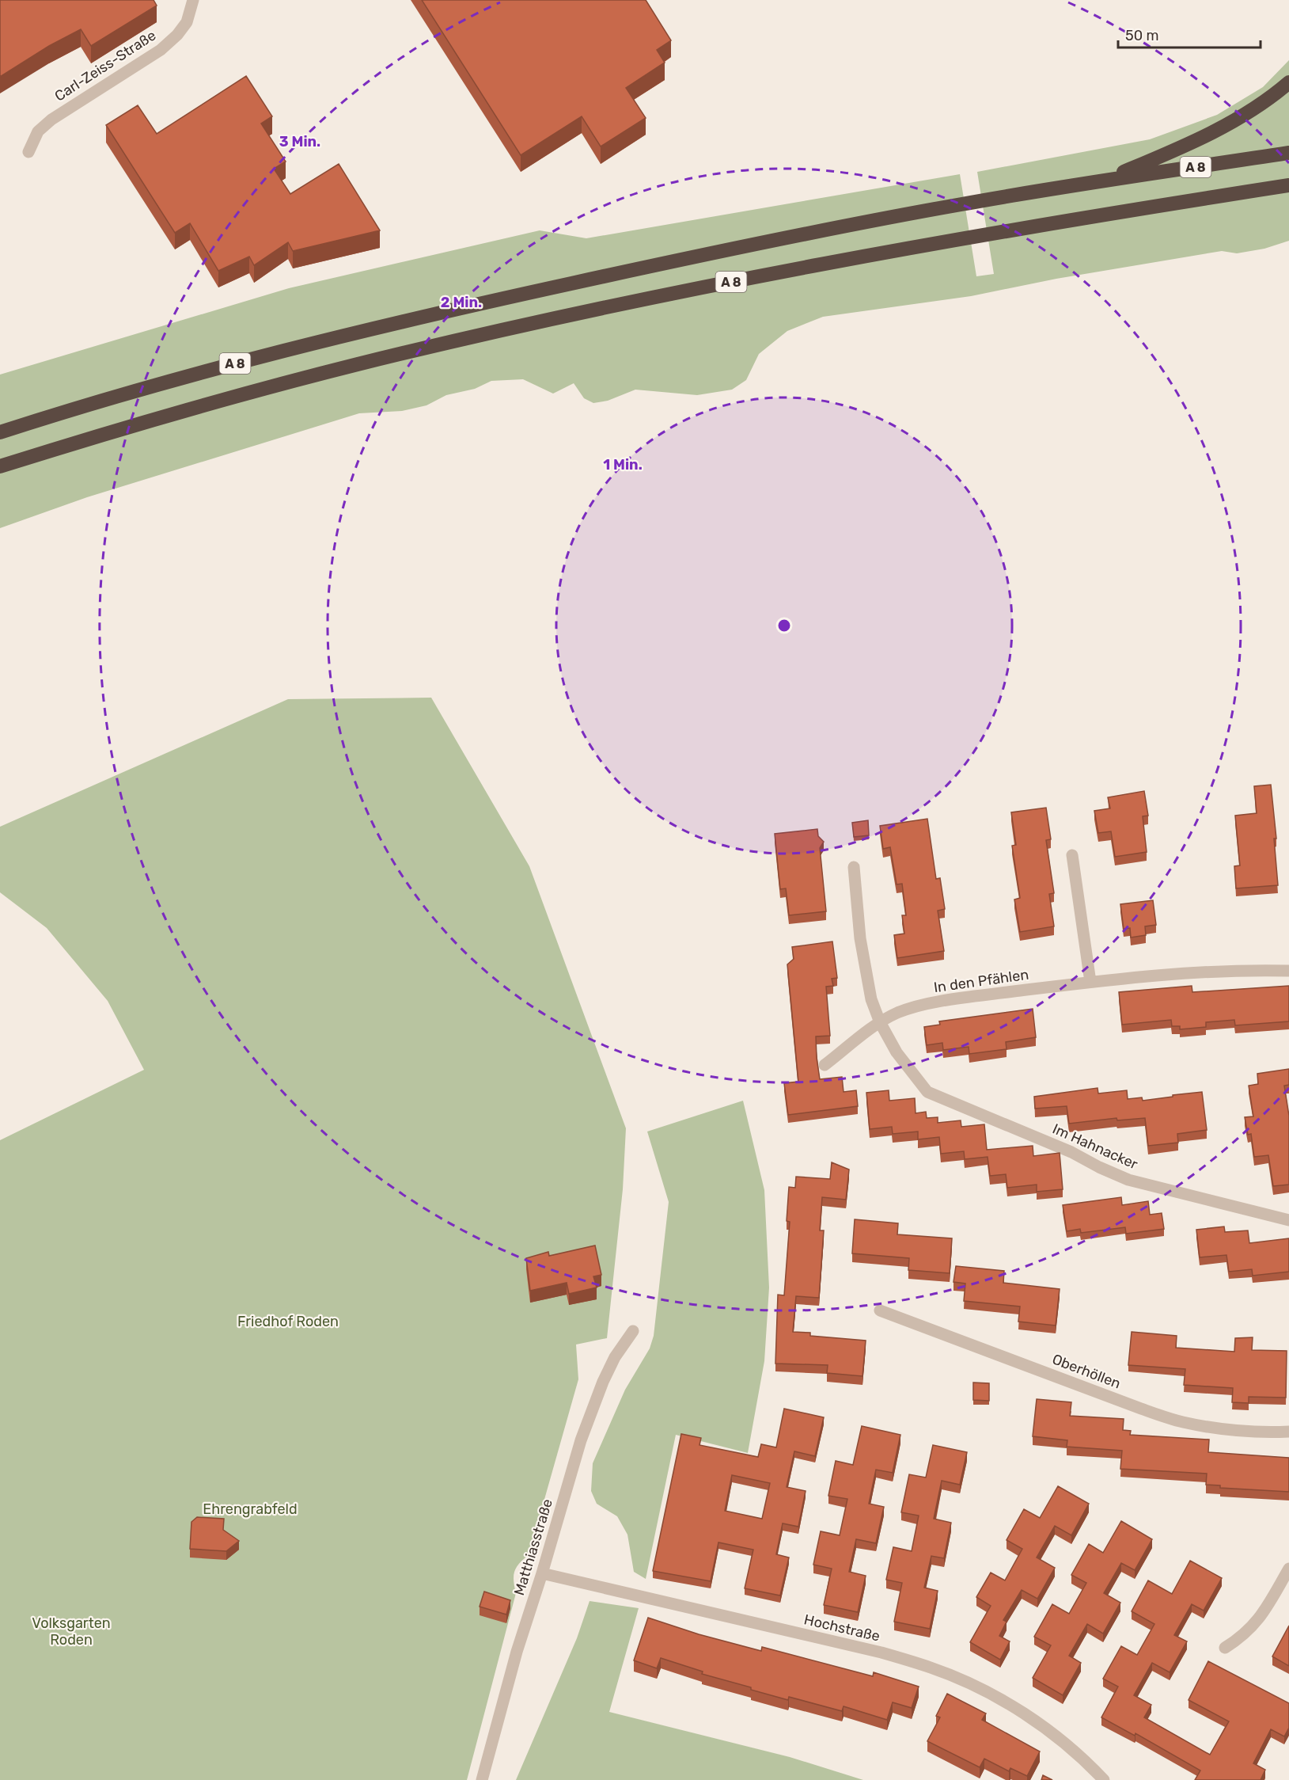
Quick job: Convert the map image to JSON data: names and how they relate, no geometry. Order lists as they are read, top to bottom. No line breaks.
{"streets":{"highway":["A 8"],"street":["Carl-Zeiss-Straße","In den Pfählen","Im Hahnacker","Oberhöllen","Matthiasstraße","Hochstraße"]},"crossings":[["In den Pfählen","Im Hahnacker"],["Matthiasstraße","Hochstraße"]],"parks":["Friedhof Roden","Ehrengrabfeld","Volksgarten Roden"],"scale_bar":"50 m","rings":["3 Min.","2 Min.","1 Min."]}
